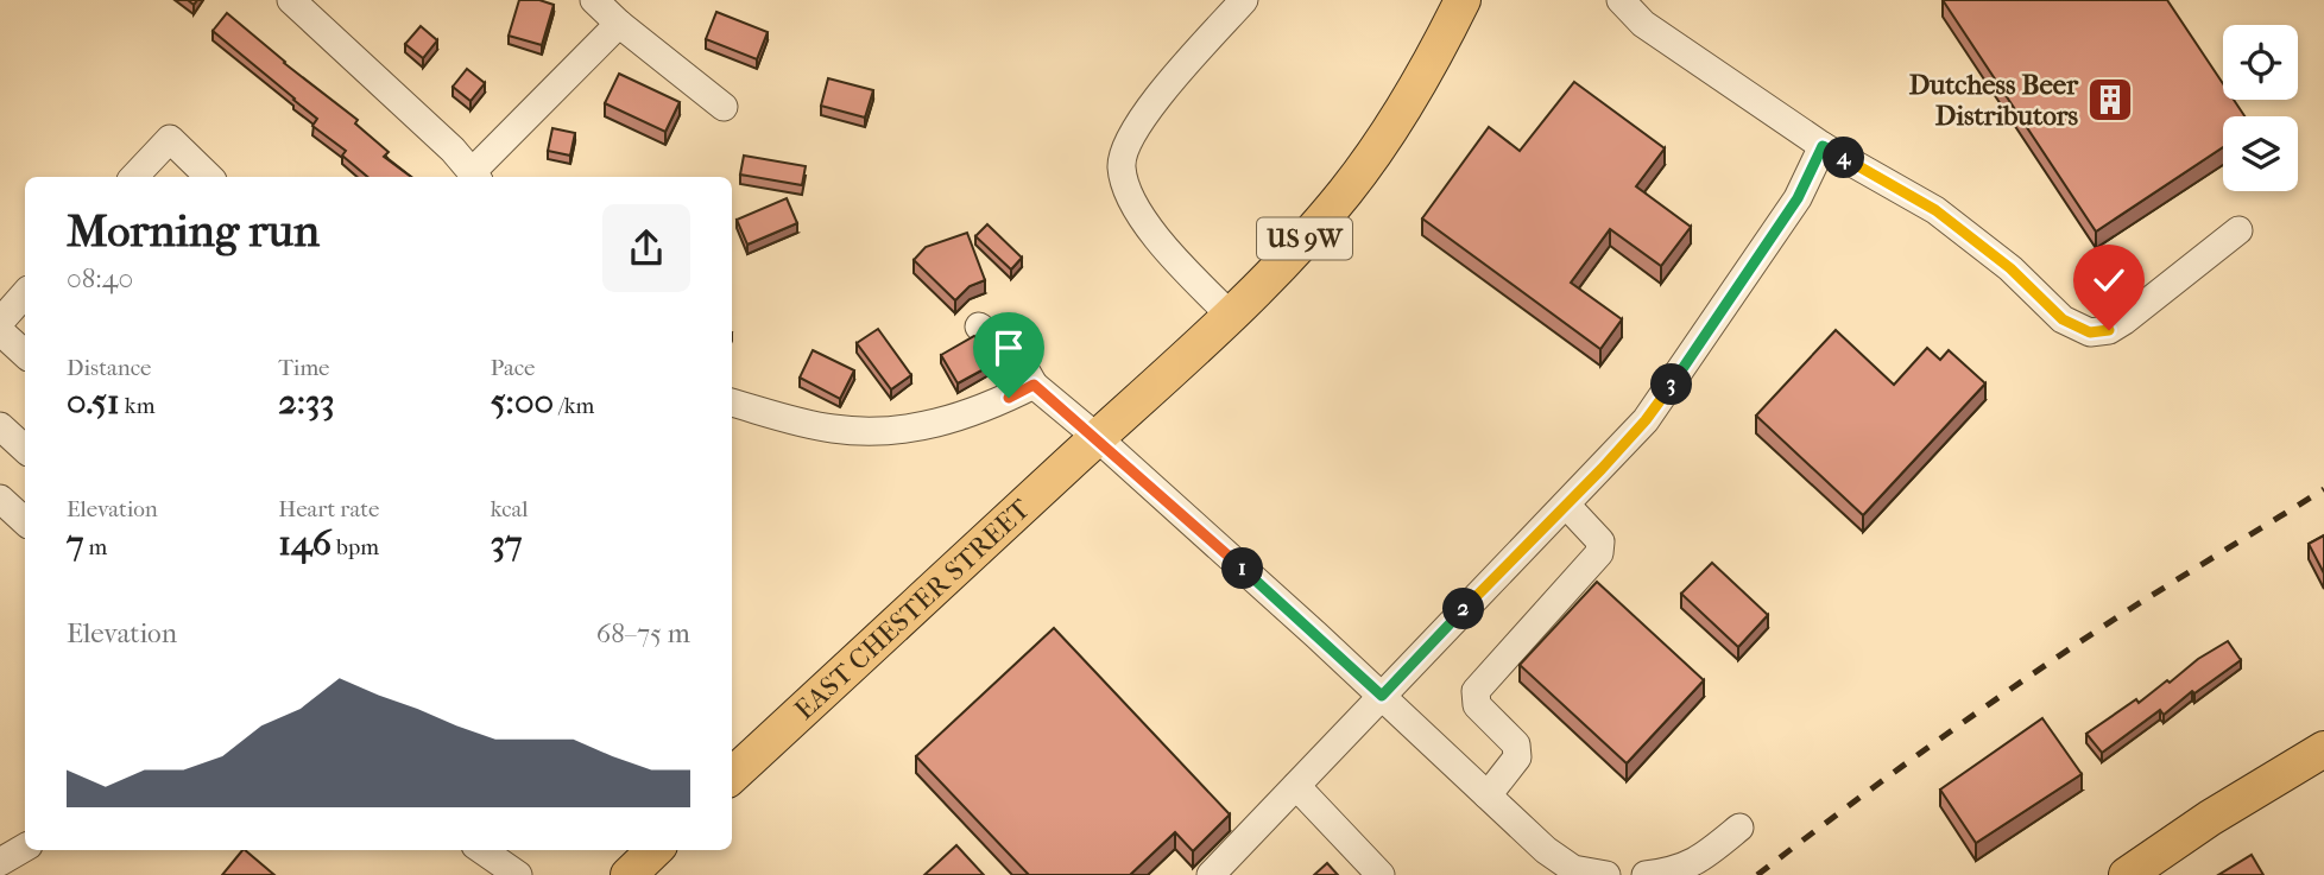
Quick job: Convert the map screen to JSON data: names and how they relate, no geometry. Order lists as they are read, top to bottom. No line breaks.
{"streets":{"main road":["US 9W","EAST CHESTER STREET"]},"crossings":[["US 9W","EAST CHESTER STREET"]],"places":{"building":["Dutchess Beer Distributors"]},"page":{"pins":["4","3","1","2"],"heading":["Morning run","08:40"],"stats":[["Distance","0.51 km"],["Time","2:33"],["Pace","5:00 /km"],["Elevation","7 m"],["Heart rate","146 bpm"],["kcal","37"]],"chart":["Elevation","68–75 m"]}}
